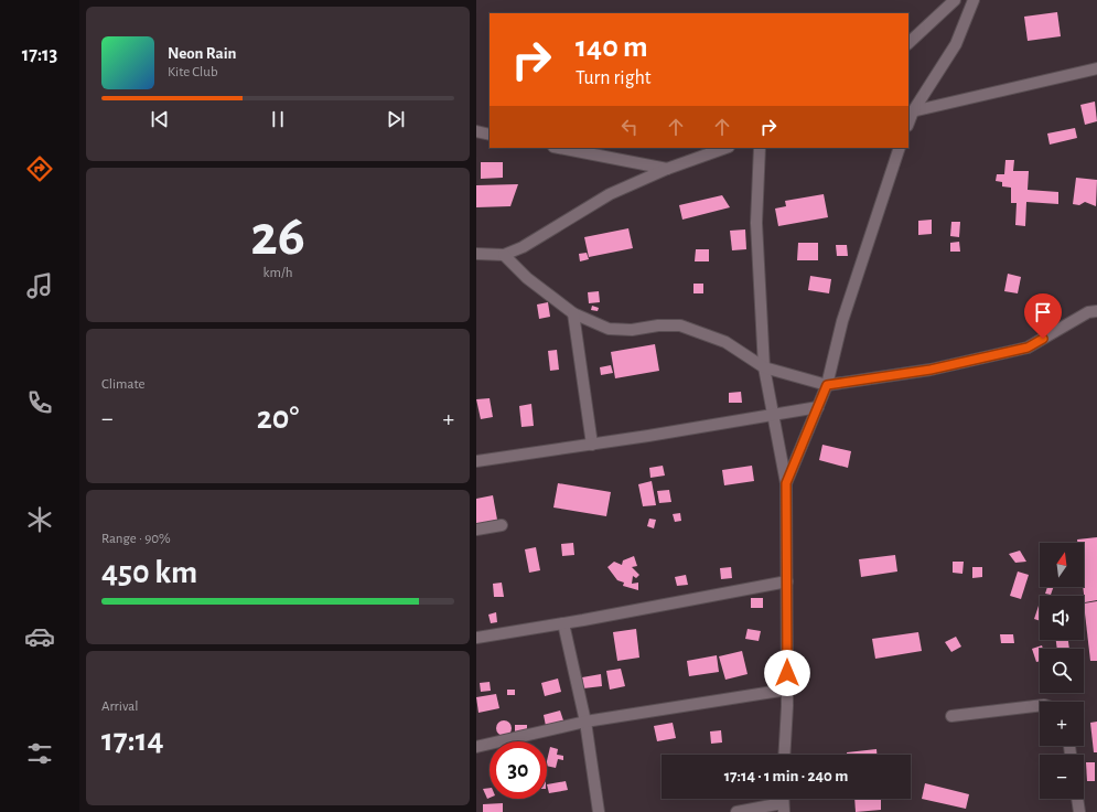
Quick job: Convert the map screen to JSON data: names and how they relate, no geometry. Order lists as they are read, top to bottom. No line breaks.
{"north":"top","page":{"tabs":"17:13","turn":["140 m","Turn right"],"song":["Neon Rain","Kite Club"],"tile":[["26","km/h"],"Climate",["Range · 90%","450 km"],["Arrival","17:14"]],"heat":["−","20°","+"],"map_buttons":["+","−"],"limit":"30","trip":"17:14 · 1 min · 240 m"}}
